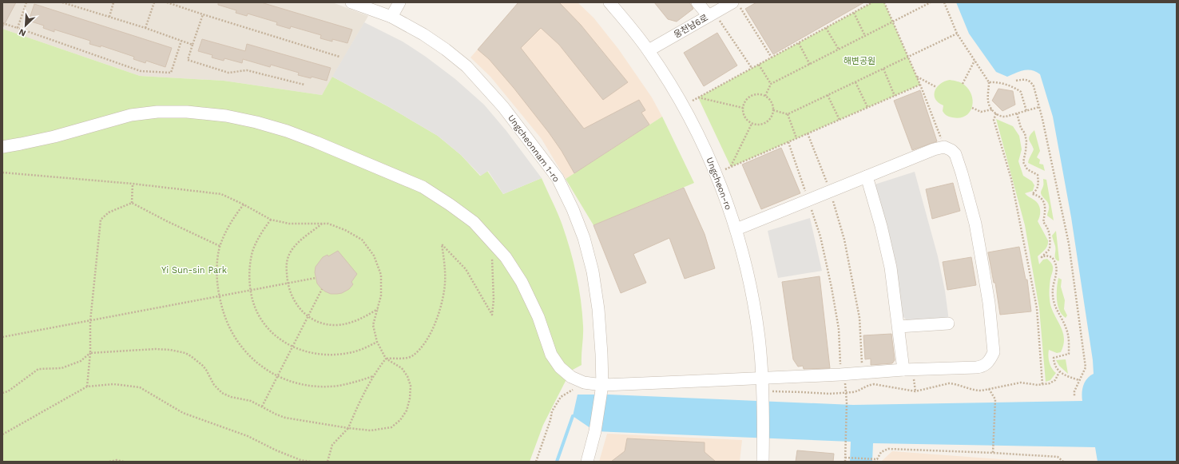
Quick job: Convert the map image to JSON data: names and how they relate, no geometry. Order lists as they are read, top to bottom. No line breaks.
{"streets":{"street":["웅천남6로","Ungcheonnam 1-ro","Ungcheon-ro"]},"crossings":[["웅천남6로","Ungcheon-ro"]],"parks":["해변공원","Yi Sun-sin Park"],"north":"bottom left"}
